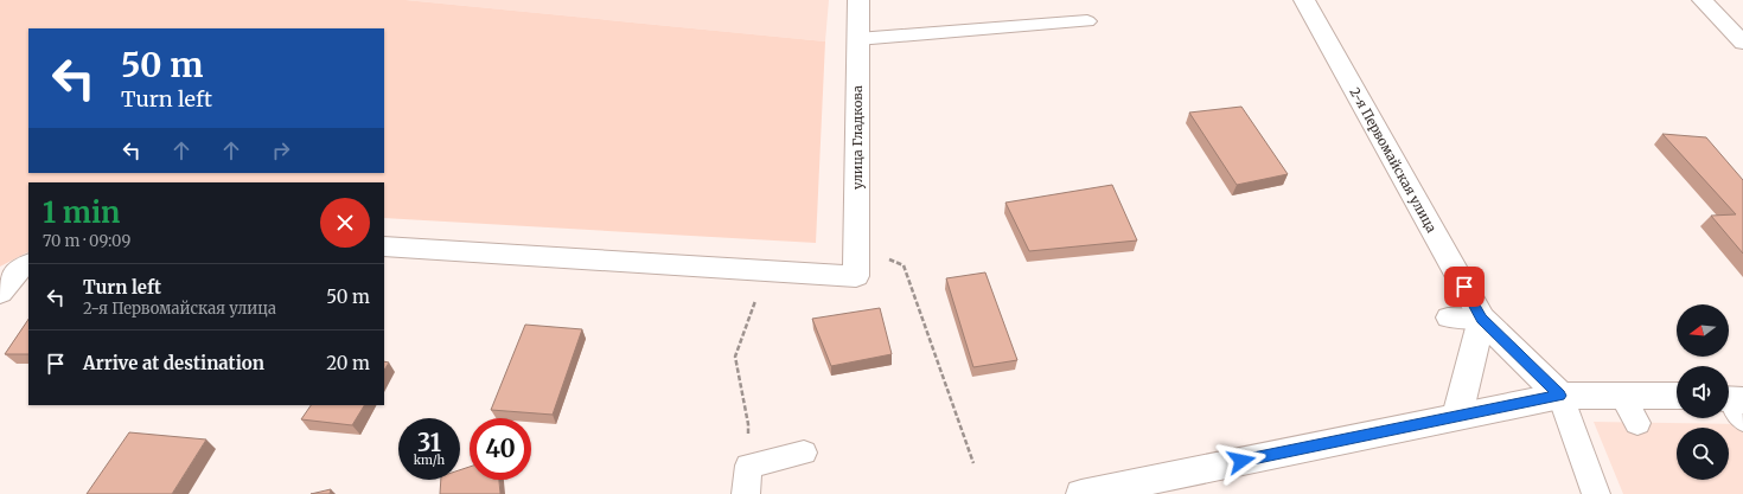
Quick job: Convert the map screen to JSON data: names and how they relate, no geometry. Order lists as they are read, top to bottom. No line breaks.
{"streets":{"street":["улица Гладкова","2-я Первомайская улица"]},"north":"left","page":{"turn":["50 m","Turn left"],"heading":["1 min","70 m · 09:09"],"list":[{"name":"Turn left","note":"2-я Первомайская улица","value":"50 m"},{"name":"Arrive at destination","value":"20 m"}],"speed":"31 km/h","limit":"40"}}
